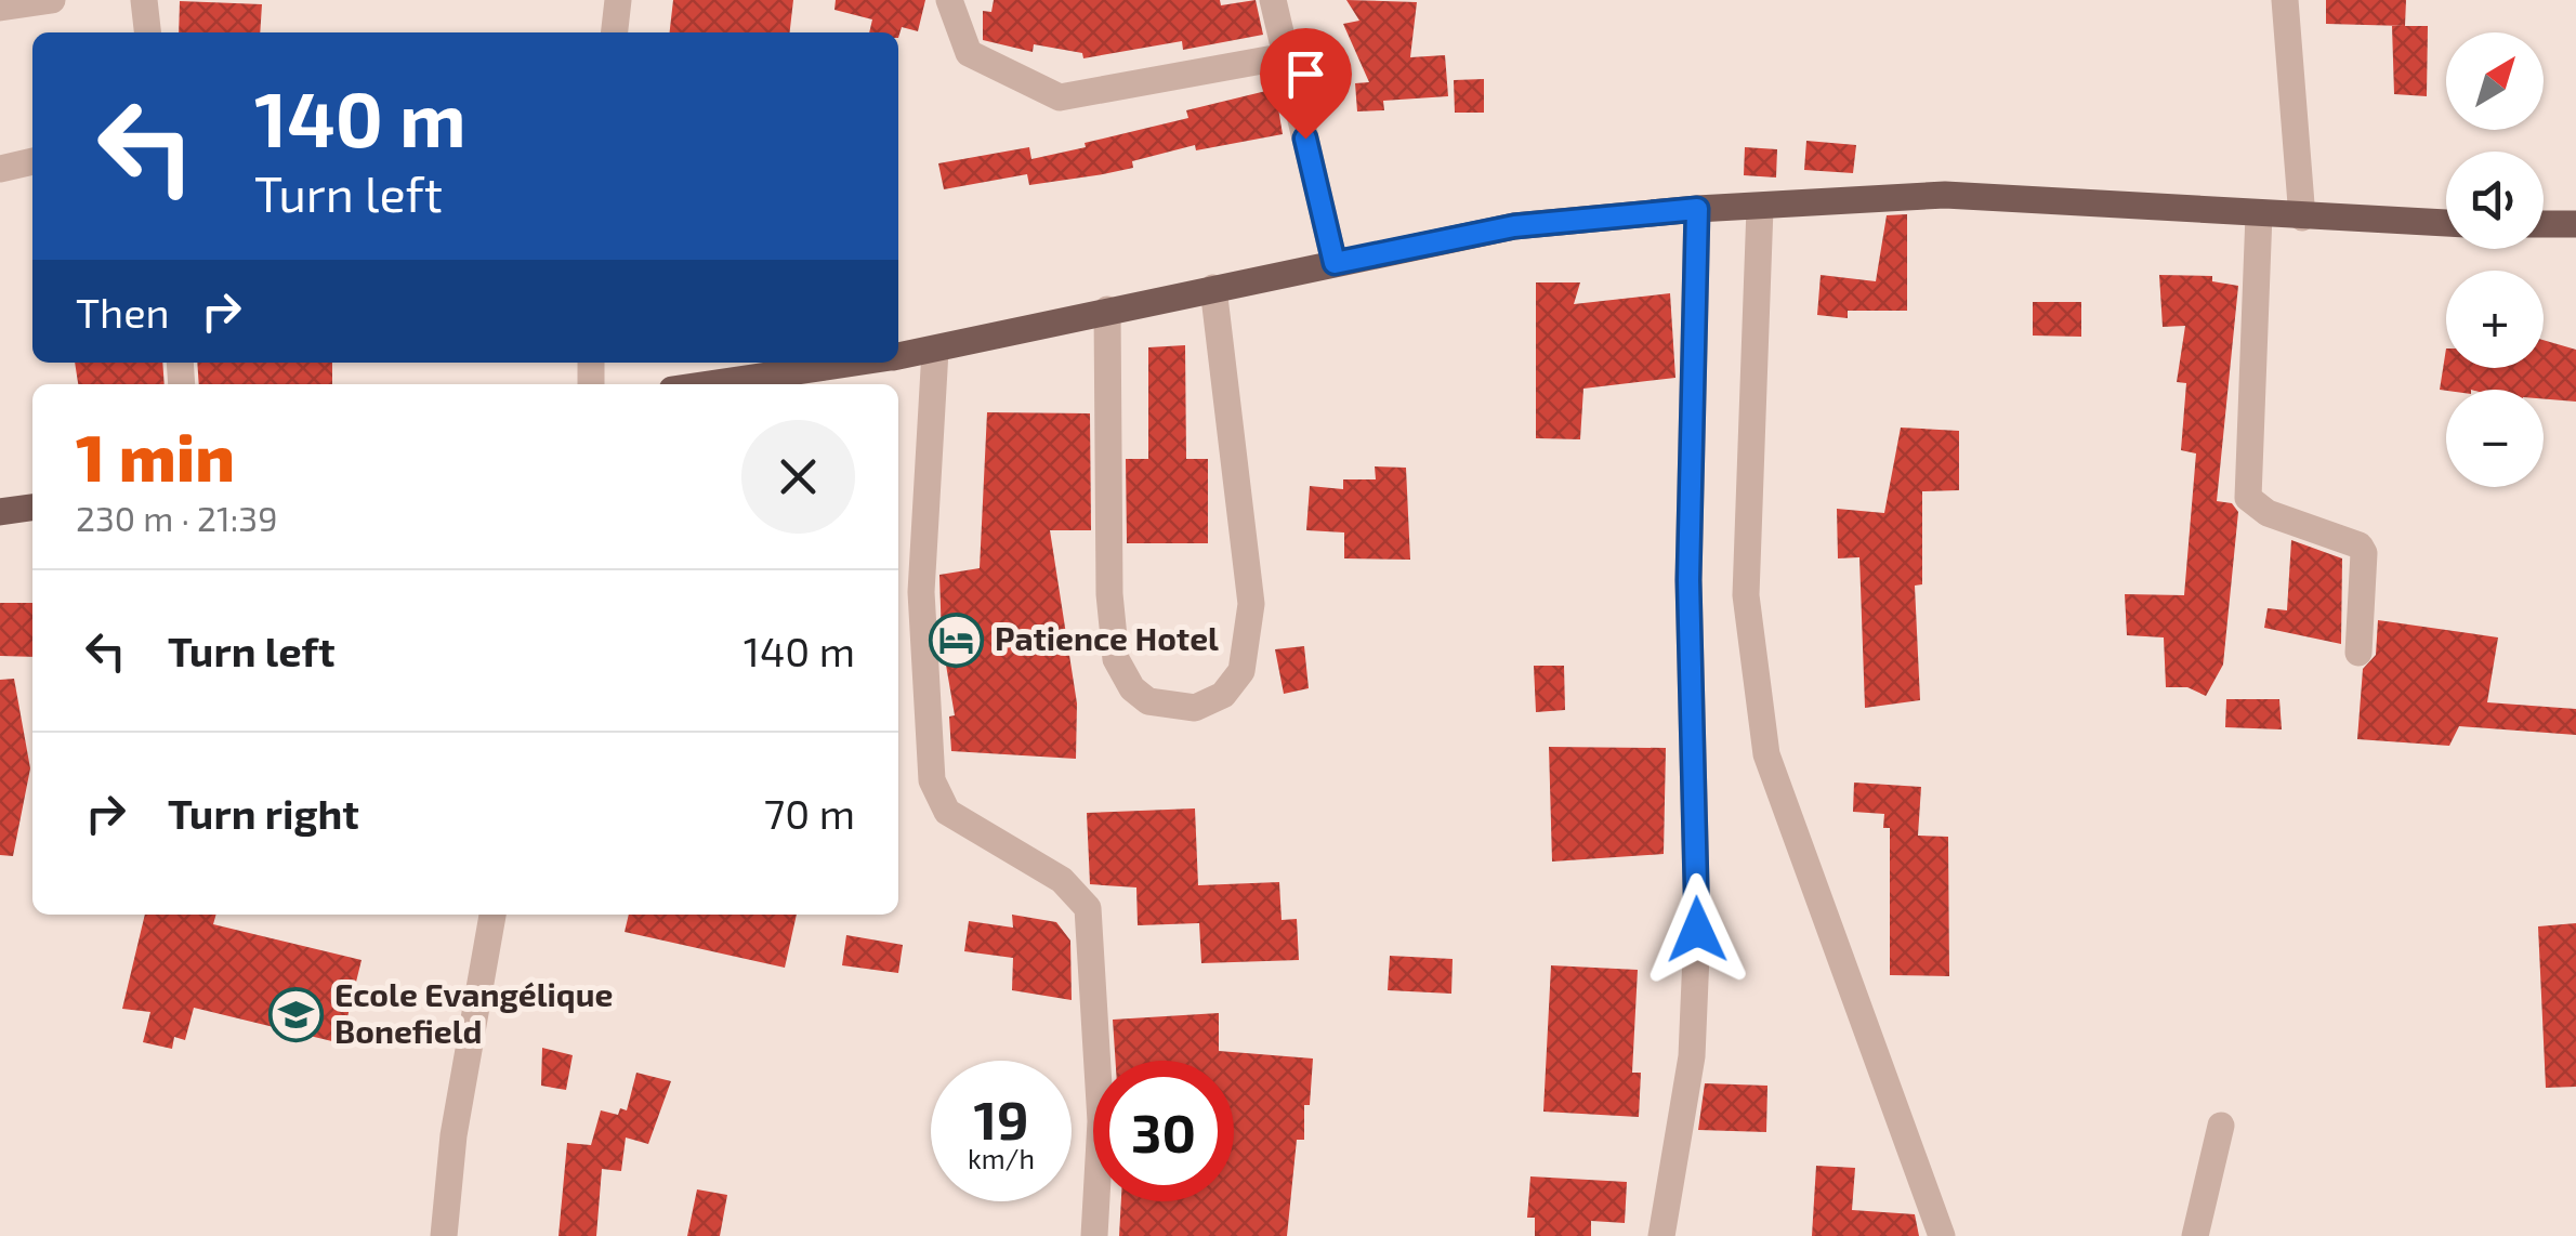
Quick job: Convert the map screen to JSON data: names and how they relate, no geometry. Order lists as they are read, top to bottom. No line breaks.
{"places":{"hotel":["Patience Hotel"],"school or university":["Ecole Evangélique Bonefield"]},"north":"top right","page":{"map_buttons":["+","−"],"turn":["140 m","Turn left"],"then":"Then","heading":["1 min","230 m · 21:39"],"list":[{"name":"Turn left","value":"140 m"},{"name":"Turn right","value":"70 m"}],"speed":"19 km/h","limit":"30"}}
